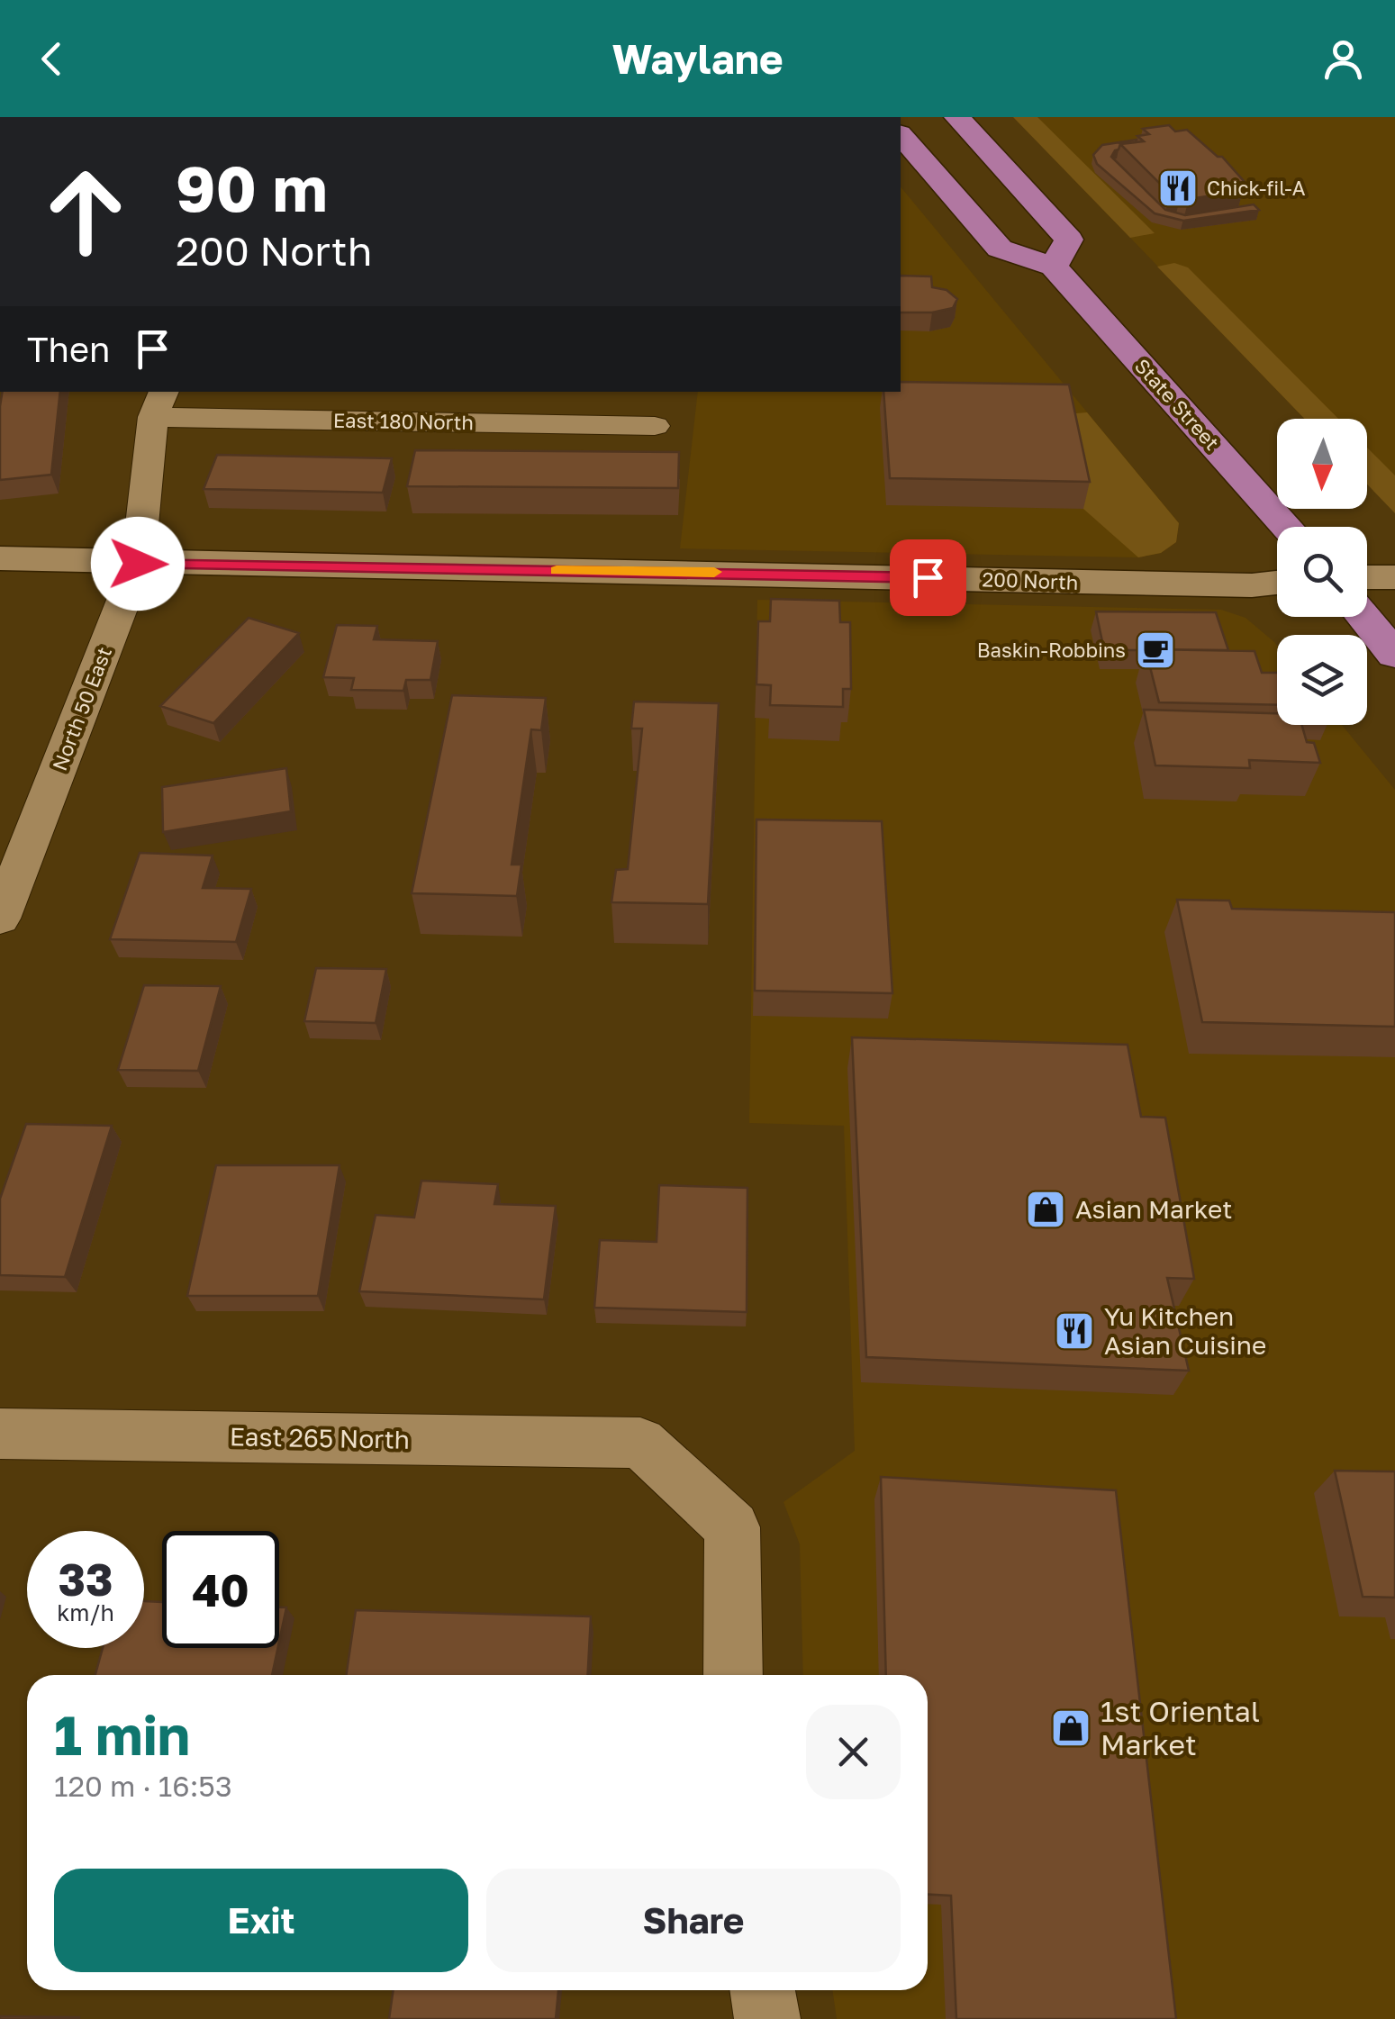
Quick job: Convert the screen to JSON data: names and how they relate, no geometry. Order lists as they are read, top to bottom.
{
  "streets": {
    "main road": ["State Street"],
    "street": [
      "East 180 North",
      "200 North",
      "North 50 East",
      "East 265 North"
    ]
  },
  "crossings": [
    ["East 180 North", "North 50 East"],
    ["200 North", "North 50 East"]
  ],
  "places": {
    "restaurant": ["Chick-fil-A", "Yu Kitchen Asian Cuisine"],
    "cafe": ["Baskin-Robbins"],
    "shop": ["Asian Market", "1st Oriental Market"]
  },
  "north": "bottom",
  "page": {
    "header": "Waylane",
    "turn": ["90 m", "200 North"],
    "then": "Then",
    "speed": "33 km/h",
    "limit": "40",
    "heading": ["1 min", "120 m · 16:53"],
    "buttons": ["Exit", "Share"]
  }
}
